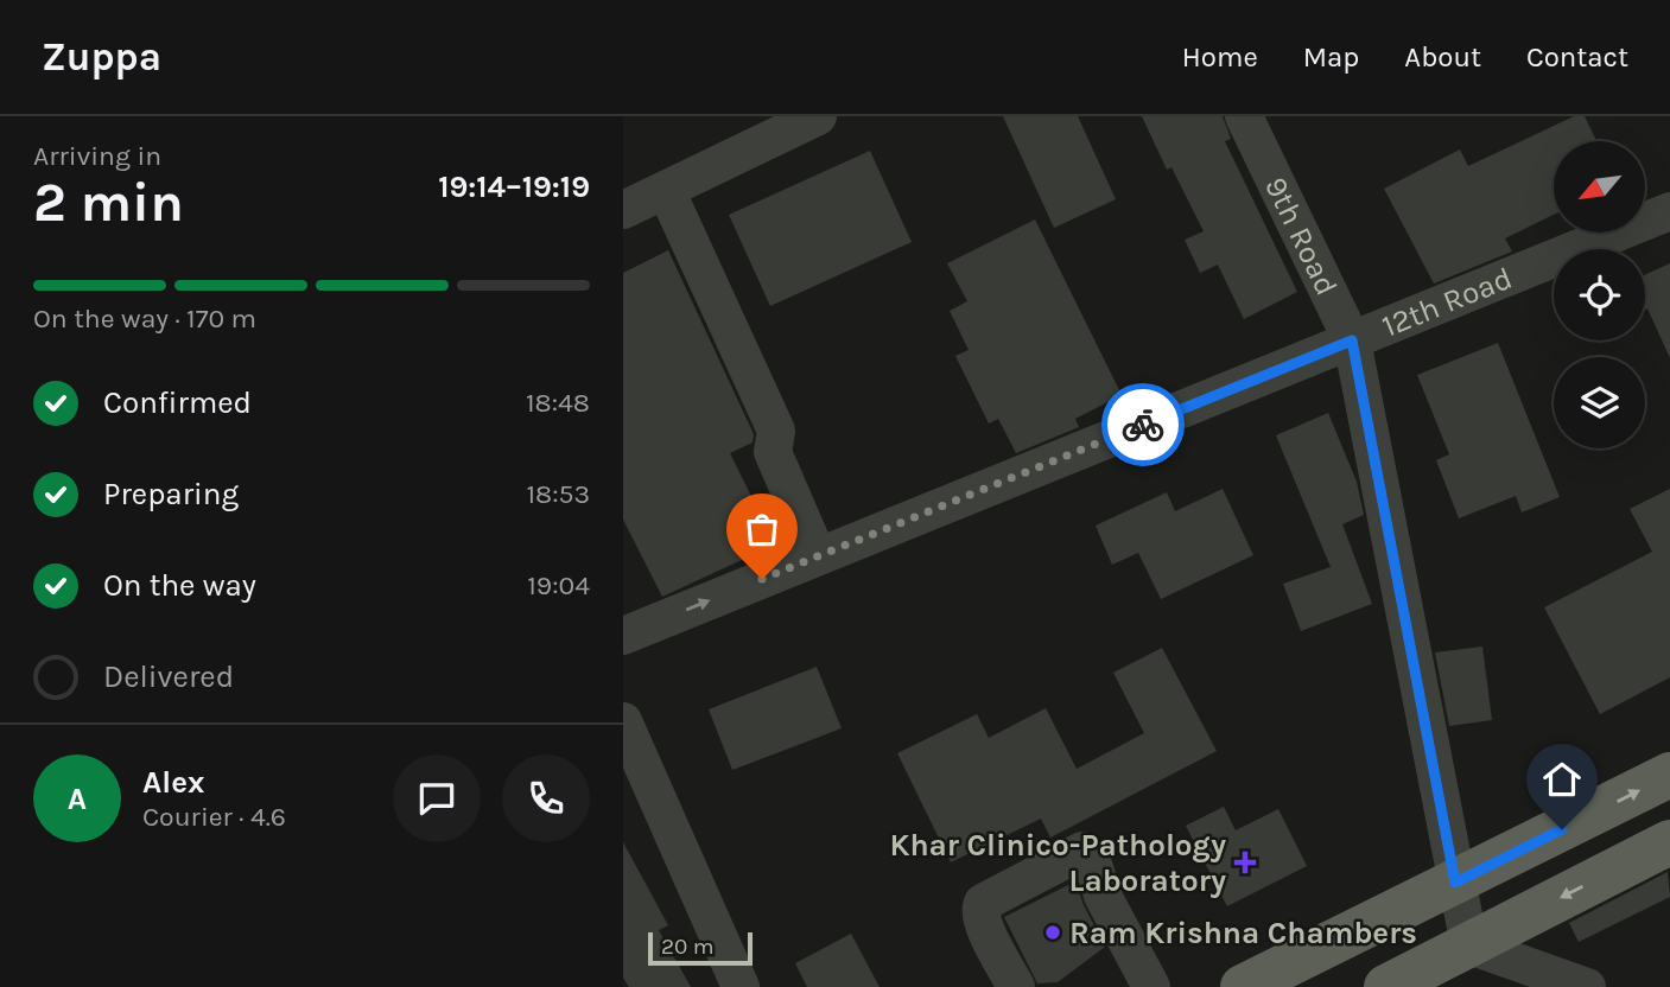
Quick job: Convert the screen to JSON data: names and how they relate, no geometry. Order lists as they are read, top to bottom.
{
  "streets": {
    "street": ["9th Road", "12th Road"]
  },
  "crossings": [
    ["9th Road", "12th Road"]
  ],
  "places": {
    "health": ["Khar Clinico-Pathology Laboratory"],
    "other": ["Ram Krishna Chambers"]
  },
  "scale_bar": "20 m",
  "north": "bottom left",
  "page": {
    "header": "Zuppa",
    "nav": [
      "Home",
      "Map",
      "About",
      "Contact"
    ],
    "heading": ["2 min", "Arriving in", "19:14–19:19"],
    "panel": ["Alex", "Courier · 4.6"],
    "bar": "On the way · 170 m",
    "list": [
      ["Confirmed", "18:48"],
      ["Preparing", "18:53"],
      ["On the way", "19:04"],
      "Delivered"
    ],
    "round": "A",
    "scale": "20 m"
  }
}
